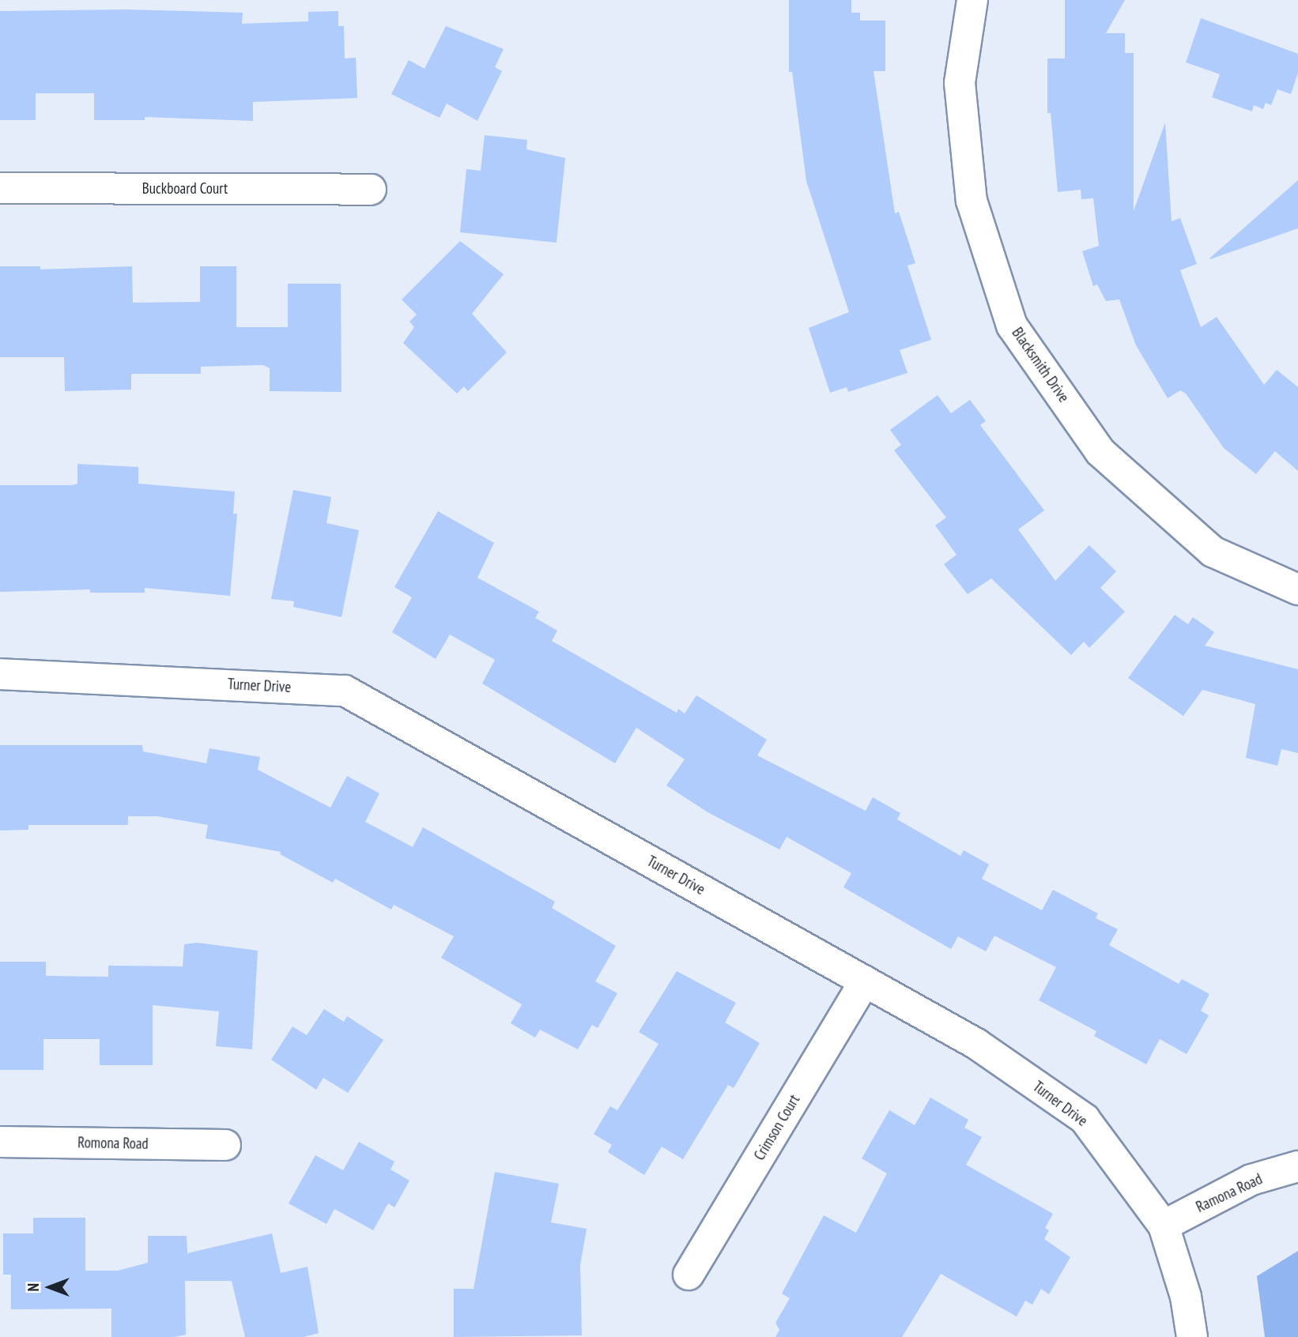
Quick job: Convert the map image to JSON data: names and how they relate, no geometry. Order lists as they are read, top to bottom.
{
  "streets": {
    "street": [
      "Buckboard Court",
      "Blacksmith Drive",
      "Turner Drive",
      "Crimson Court",
      "Romona Road",
      "Ramona Road"
    ]
  },
  "crossings": [
    ["Turner Drive", "Crimson Court"],
    ["Turner Drive", "Ramona Road"]
  ],
  "north": "left"
}
